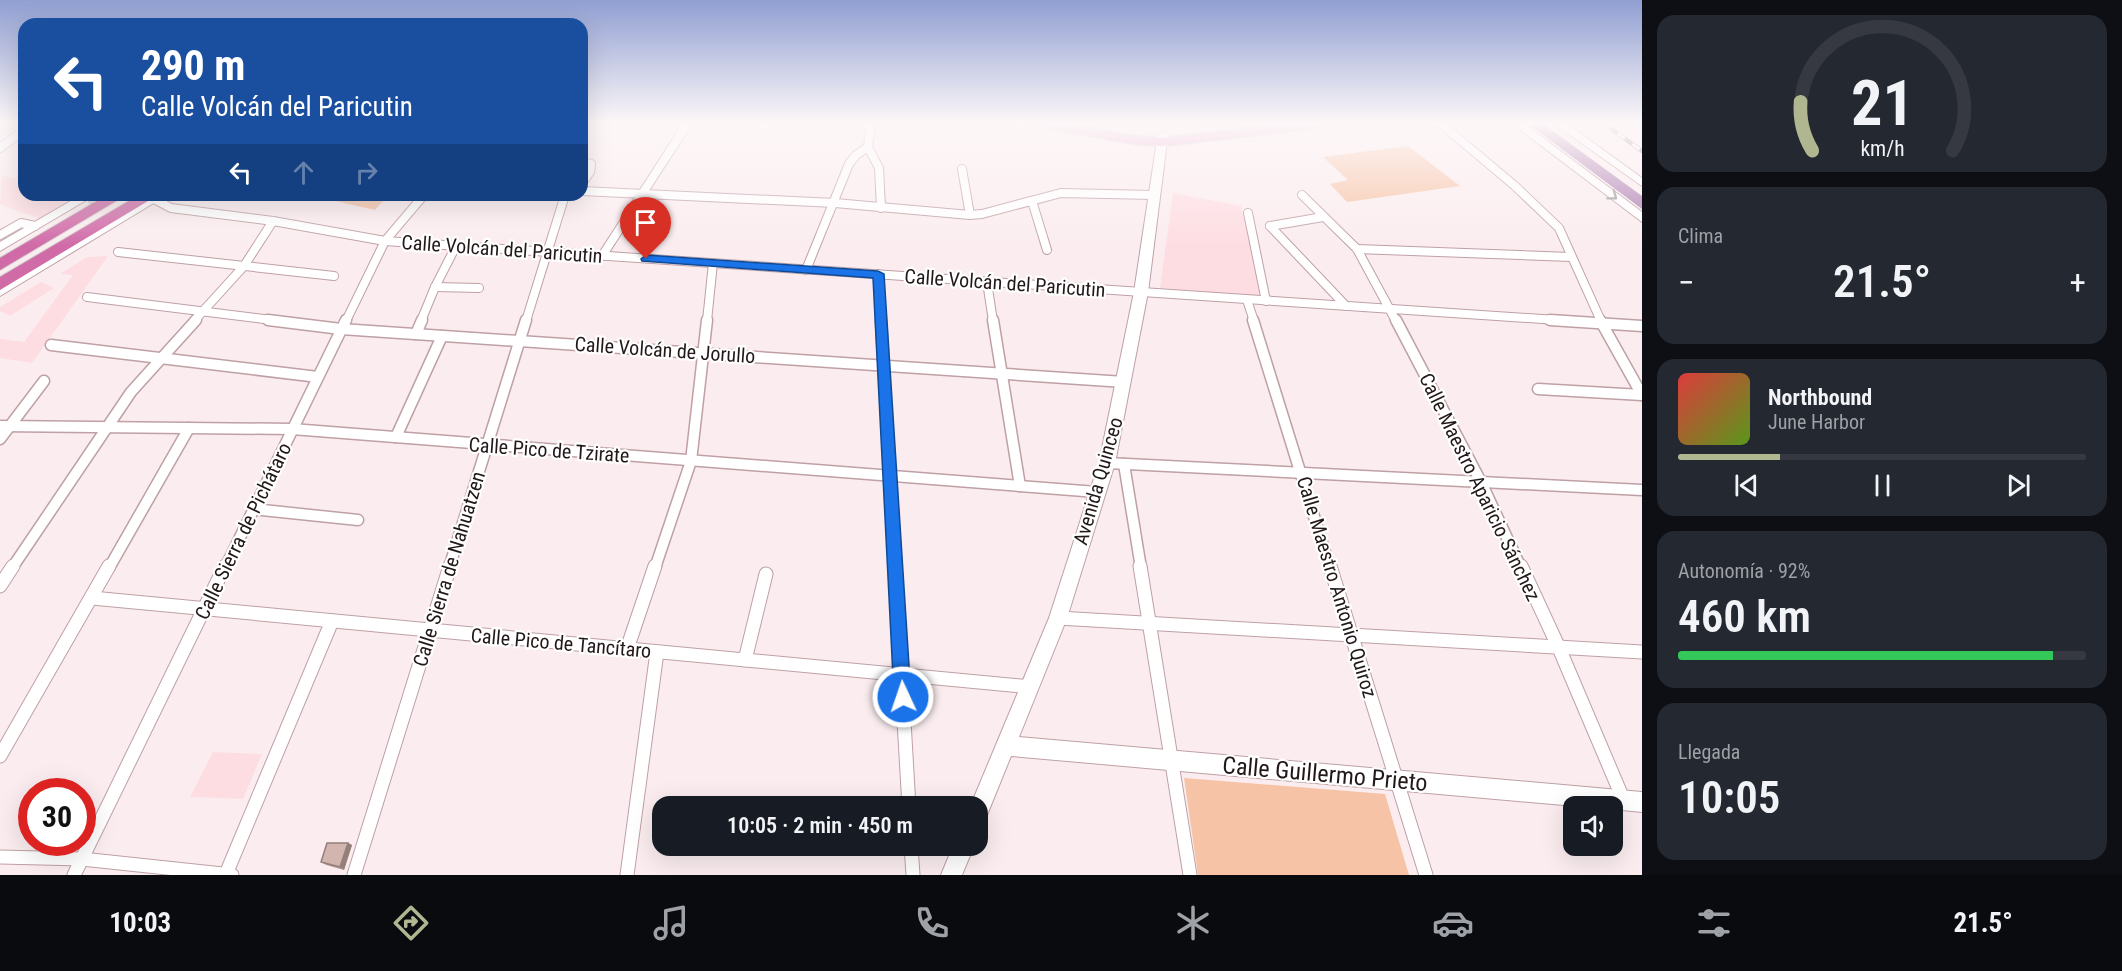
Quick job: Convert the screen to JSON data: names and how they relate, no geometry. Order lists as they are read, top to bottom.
{
  "streets": {
    "street": [
      "Calle Volcán del Paricutin",
      "Calle Volcán de Jorullo",
      "Calle Pico de Tzirate",
      "Avenida Quinceo",
      "Calle Maestro Aparicio Sánchez",
      "Calle Sierra de Pichátaro",
      "Calle Sierra de Nahuatzen",
      "Calle Maestro Antonio Quiroz",
      "Calle Pico de Tancítaro",
      "Calle Guillermo Prieto"
    ]
  },
  "crossings": [
    ["Calle Volcán del Paricutin", "Avenida Quinceo"],
    ["Calle Volcán del Paricutin", "Calle Maestro Aparicio Sánchez"],
    ["Calle Volcán del Paricutin", "Calle Sierra de Pichátaro"],
    ["Calle Volcán del Paricutin", "Calle Sierra de Nahuatzen"],
    ["Calle Volcán del Paricutin", "Calle Maestro Antonio Quiroz"],
    ["Calle Volcán de Jorullo", "Avenida Quinceo"],
    ["Calle Volcán de Jorullo", "Calle Sierra de Pichátaro"],
    ["Calle Volcán de Jorullo", "Calle Sierra de Nahuatzen"],
    ["Calle Pico de Tzirate", "Avenida Quinceo"],
    ["Calle Pico de Tzirate", "Calle Sierra de Pichátaro"],
    ["Calle Pico de Tzirate", "Calle Sierra de Nahuatzen"],
    ["Avenida Quinceo", "Calle Pico de Tancítaro"],
    ["Avenida Quinceo", "Calle Guillermo Prieto"],
    ["Calle Maestro Aparicio Sánchez", "Calle Guillermo Prieto"],
    ["Calle Sierra de Pichátaro", "Calle Pico de Tancítaro"],
    ["Calle Sierra de Nahuatzen", "Calle Pico de Tancítaro"],
    ["Calle Maestro Antonio Quiroz", "Calle Guillermo Prieto"]
  ],
  "page": {
    "turn": ["290 m", "Calle Volcán del Paricutin"],
    "tile": [
      "Clima",
      ["Autonomía · 92%", "460 km"],
      ["Llegada", "10:05"]
    ],
    "heat": ["−", "21.5°", "+"],
    "song": ["Northbound", "June Harbor"],
    "limit": "30",
    "trip": "10:05 · 2 min · 450 m",
    "tabs": ["10:03", "21.5°"],
    "gauge": ["21", "km/h"]
  }
}
